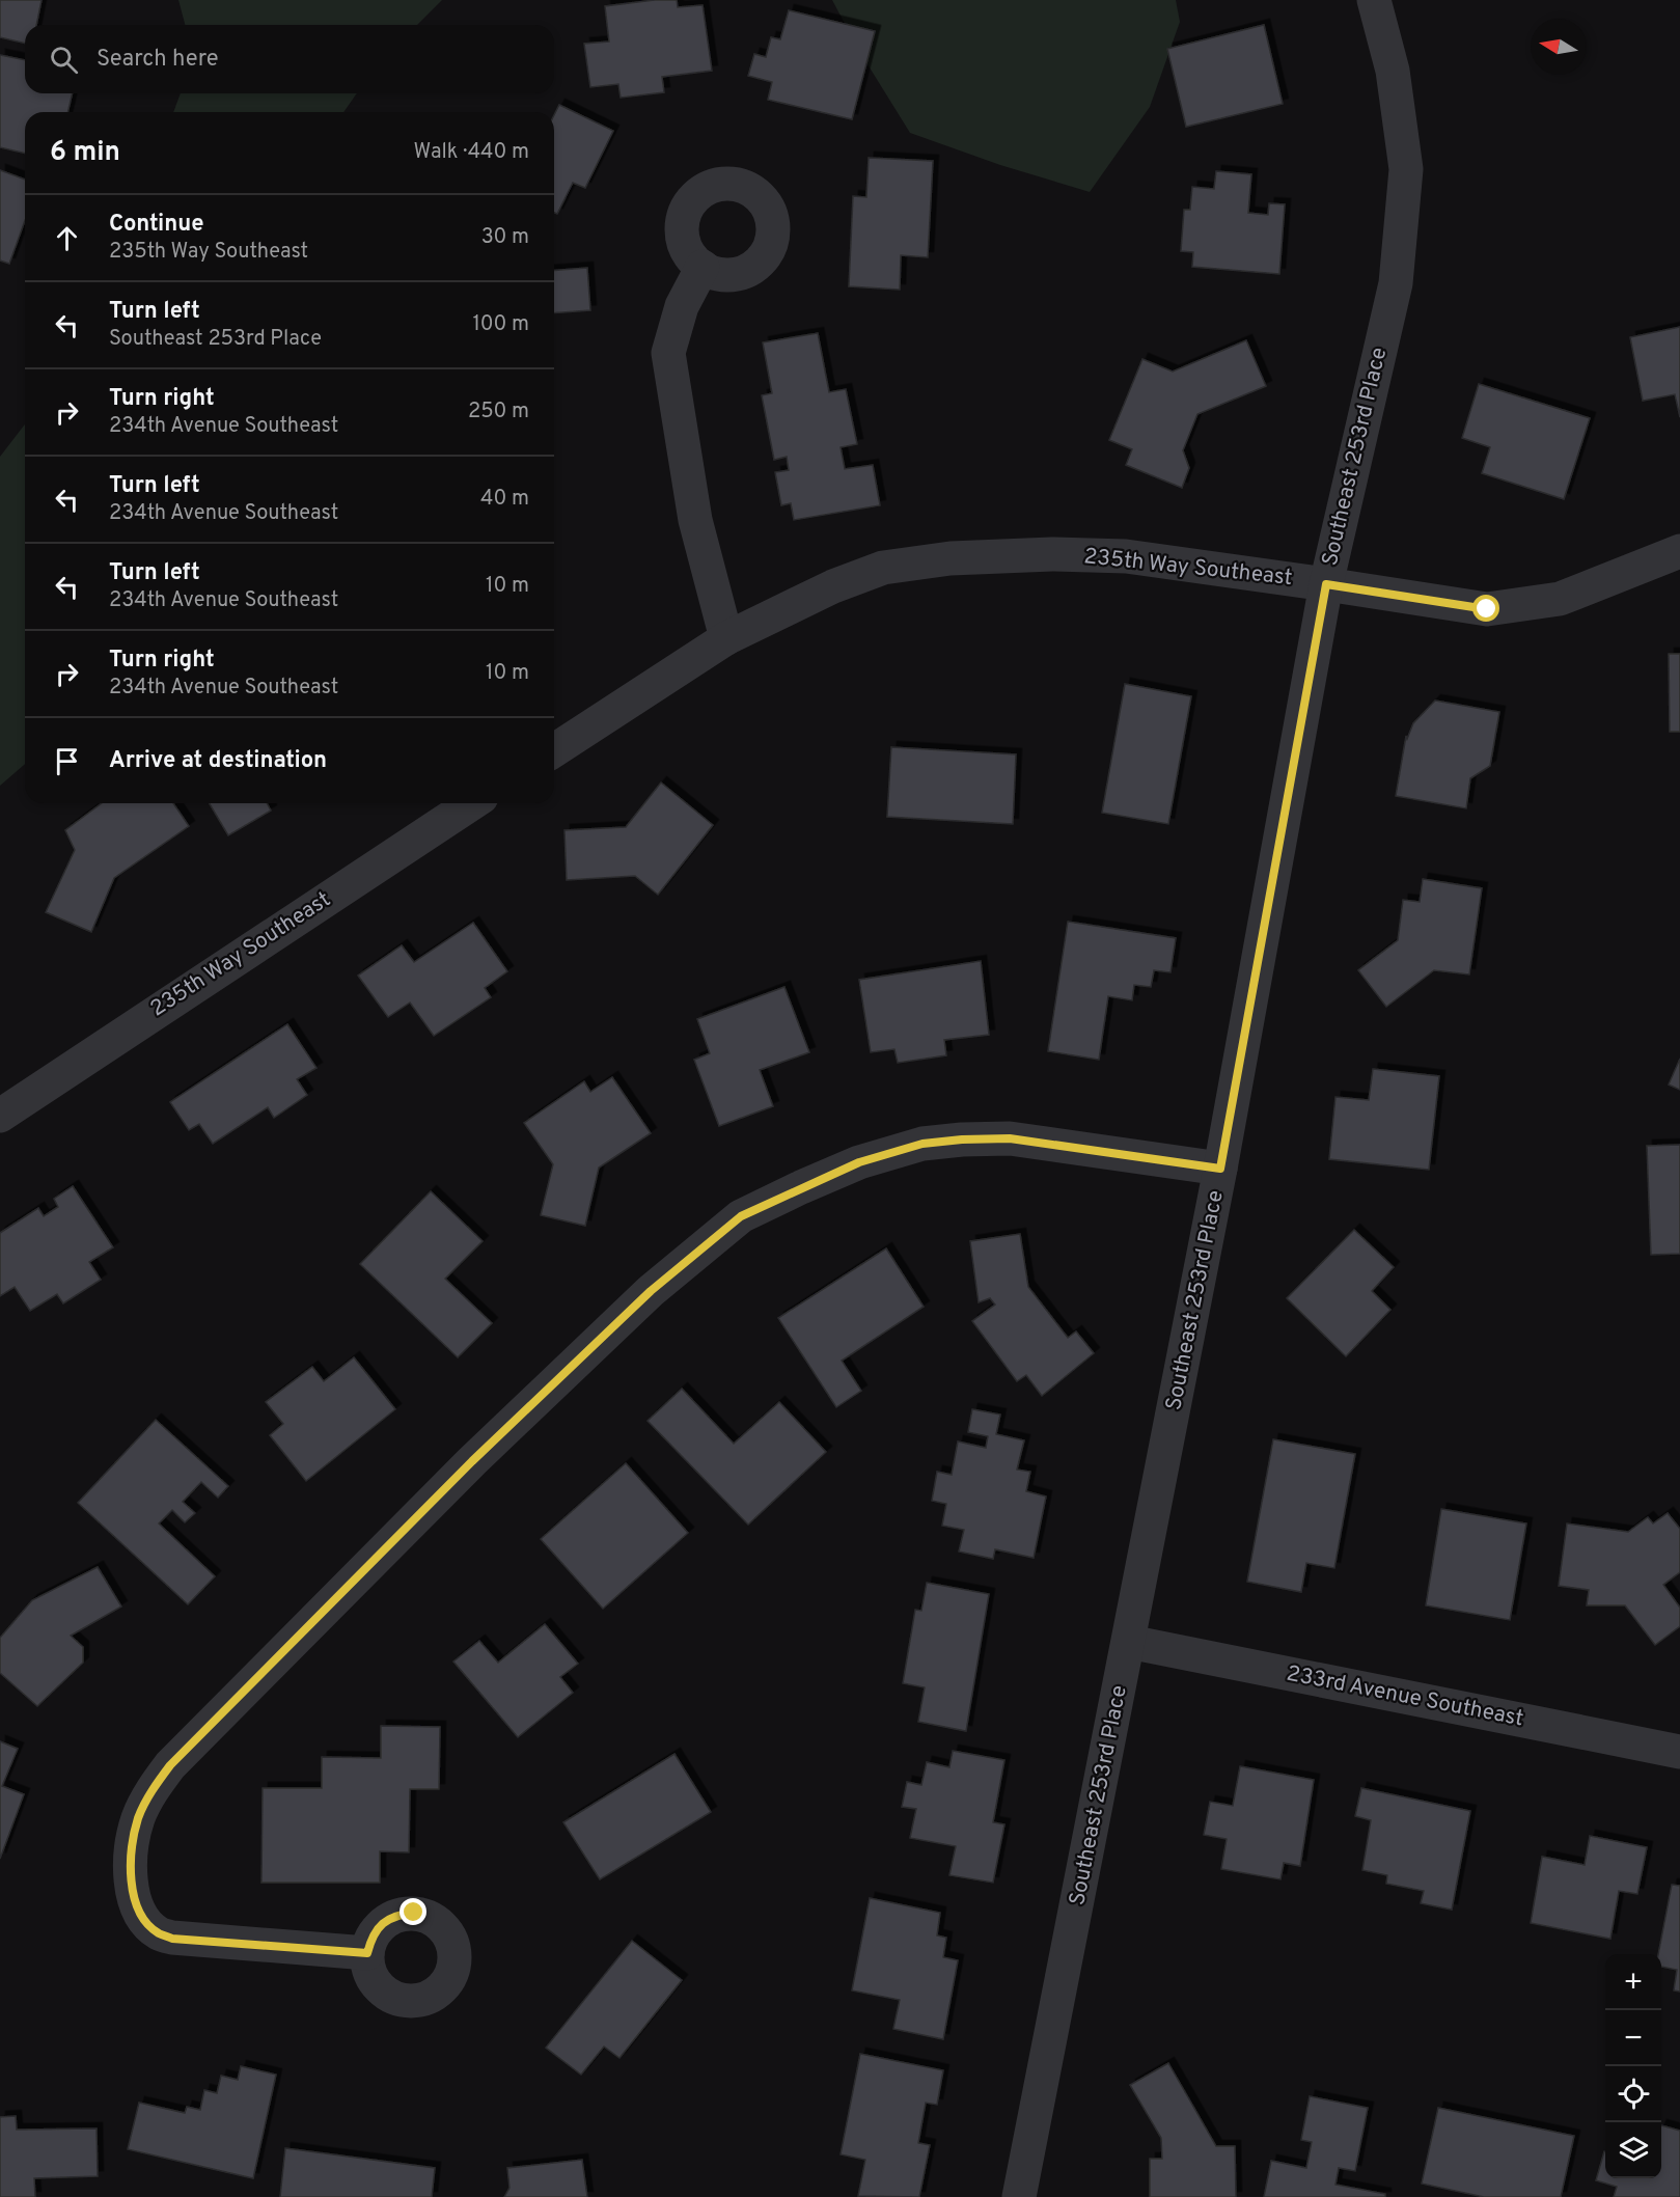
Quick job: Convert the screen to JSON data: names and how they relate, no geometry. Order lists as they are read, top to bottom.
{
  "streets": {
    "street": ["Southeast 253rd Place", "235th Way Southeast", "233rd Avenue Southeast"]
  },
  "crossings": [
    ["Southeast 253rd Place", "235th Way Southeast"],
    ["Southeast 253rd Place", "233rd Avenue Southeast"]
  ],
  "north": "left",
  "page": {
    "search": "Search here",
    "heading": ["6 min", "Walk · 440 m"],
    "list": [
      ["Continue", "235th Way Southeast", "30 m"],
      ["Turn left", "Southeast 253rd Place", "100 m"],
      ["Turn right", "234th Avenue Southeast", "250 m"],
      ["Turn left", "234th Avenue Southeast", "40 m"],
      ["Turn left", "234th Avenue Southeast", "10 m"],
      ["Turn right", "234th Avenue Southeast", "10 m"],
      "Arrive at destination"
    ],
    "map_buttons": ["+", "−"]
  }
}
